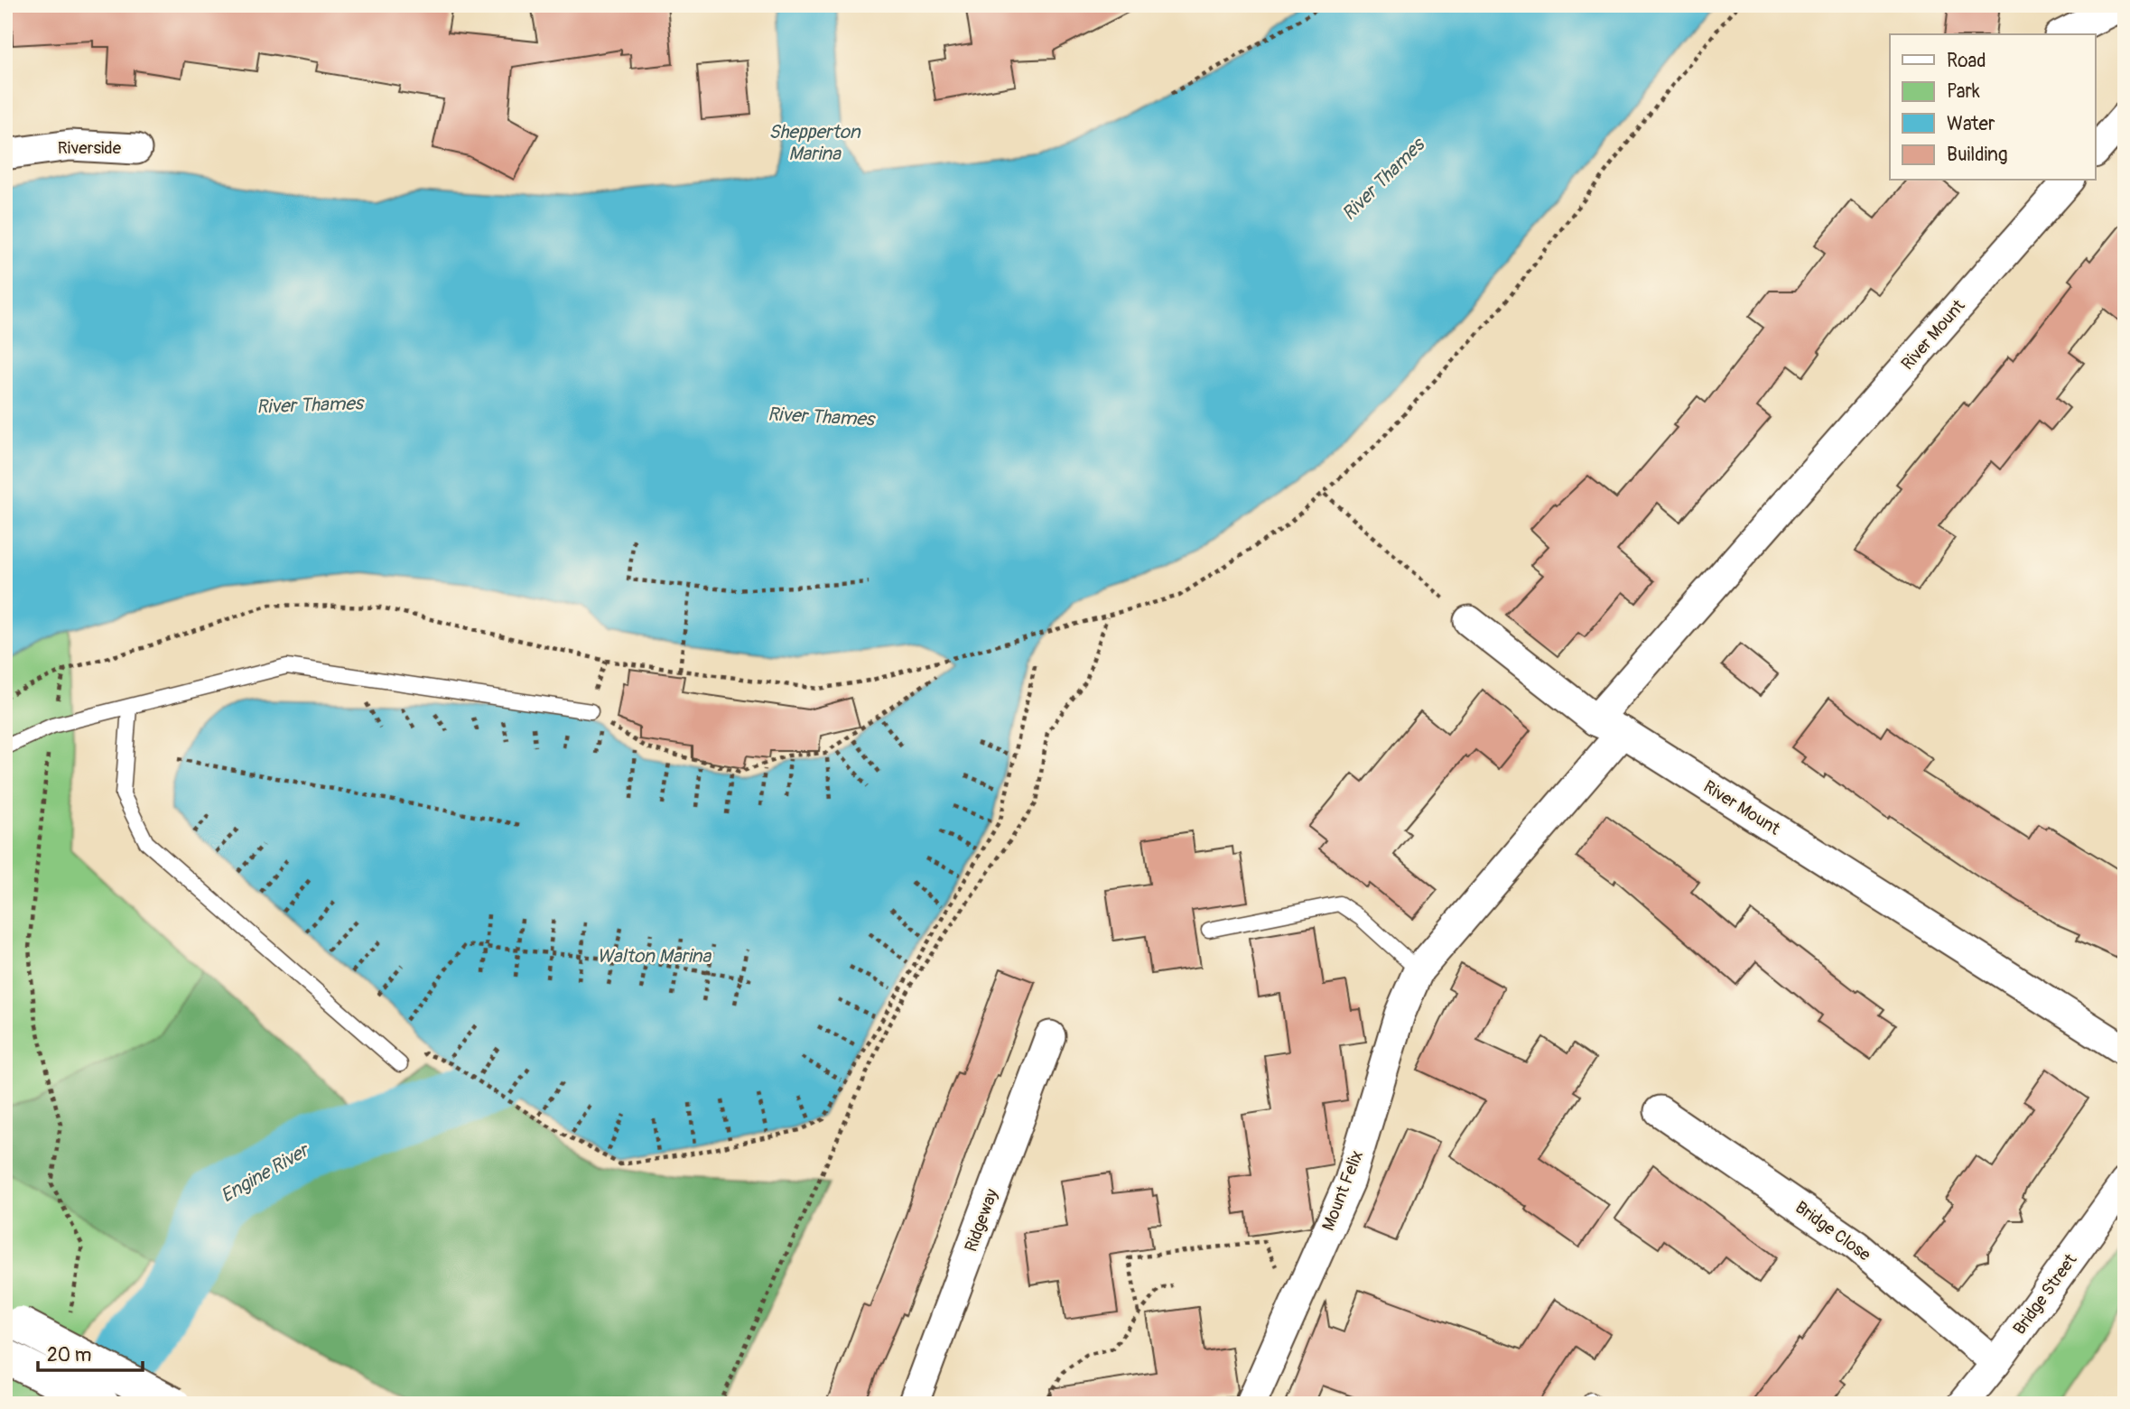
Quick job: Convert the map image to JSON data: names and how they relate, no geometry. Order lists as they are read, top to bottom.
{
  "streets": {
    "street": [
      "Riverside",
      "River Mount",
      "Mount Felix",
      "Ridgeway",
      "Bridge Close",
      "Bridge Street"
    ]
  },
  "crossings": [
    ["River Mount", "Mount Felix"],
    ["Bridge Close", "Bridge Street"]
  ],
  "water": [
    "Shepperton Marina",
    "River Thames",
    "Walton Marina",
    "Engine River"
  ],
  "legend": [
    "Road",
    "Park",
    "Water",
    "Building"
  ],
  "scale_bar": "20 m"
}
